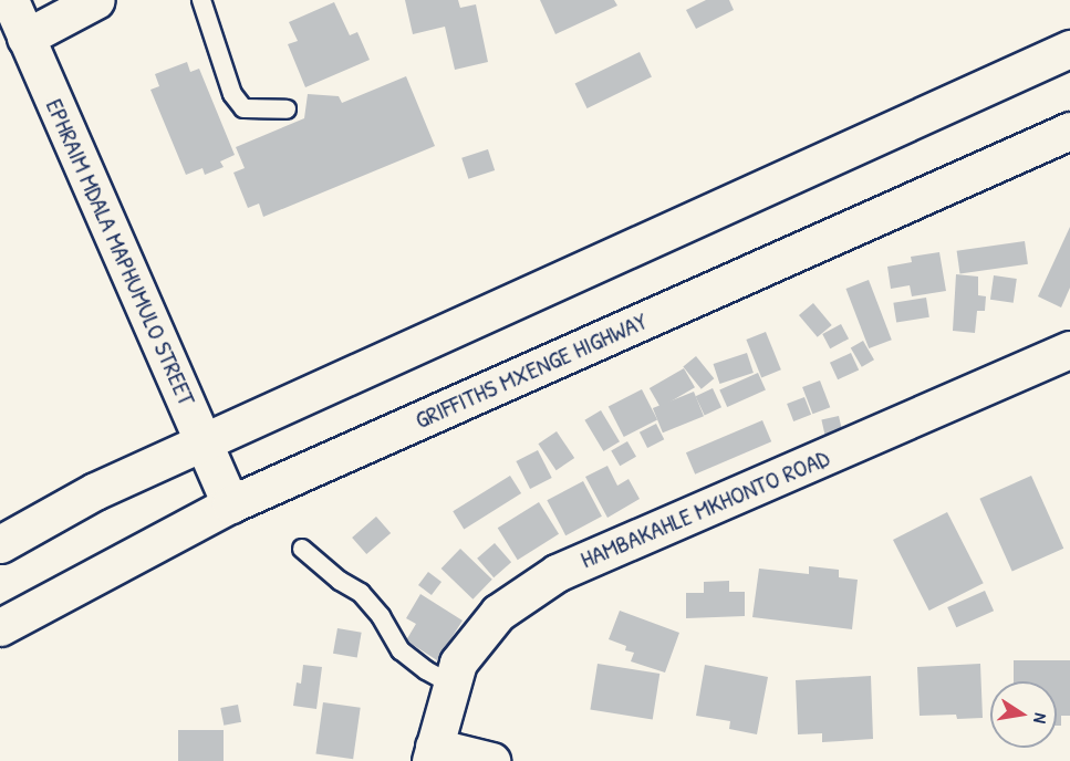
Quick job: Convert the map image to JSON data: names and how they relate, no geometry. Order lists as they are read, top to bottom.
{
  "streets": {
    "street": ["EPHRAIM MDALA MAPHUMULO STREET", "GRIFFITHS MXENGE HIGHWAY", "HAMBAKAHLE MKHONTO ROAD"]
  },
  "crossings": [
    ["EPHRAIM MDALA MAPHUMULO STREET", "GRIFFITHS MXENGE HIGHWAY"]
  ],
  "north": "right"
}
